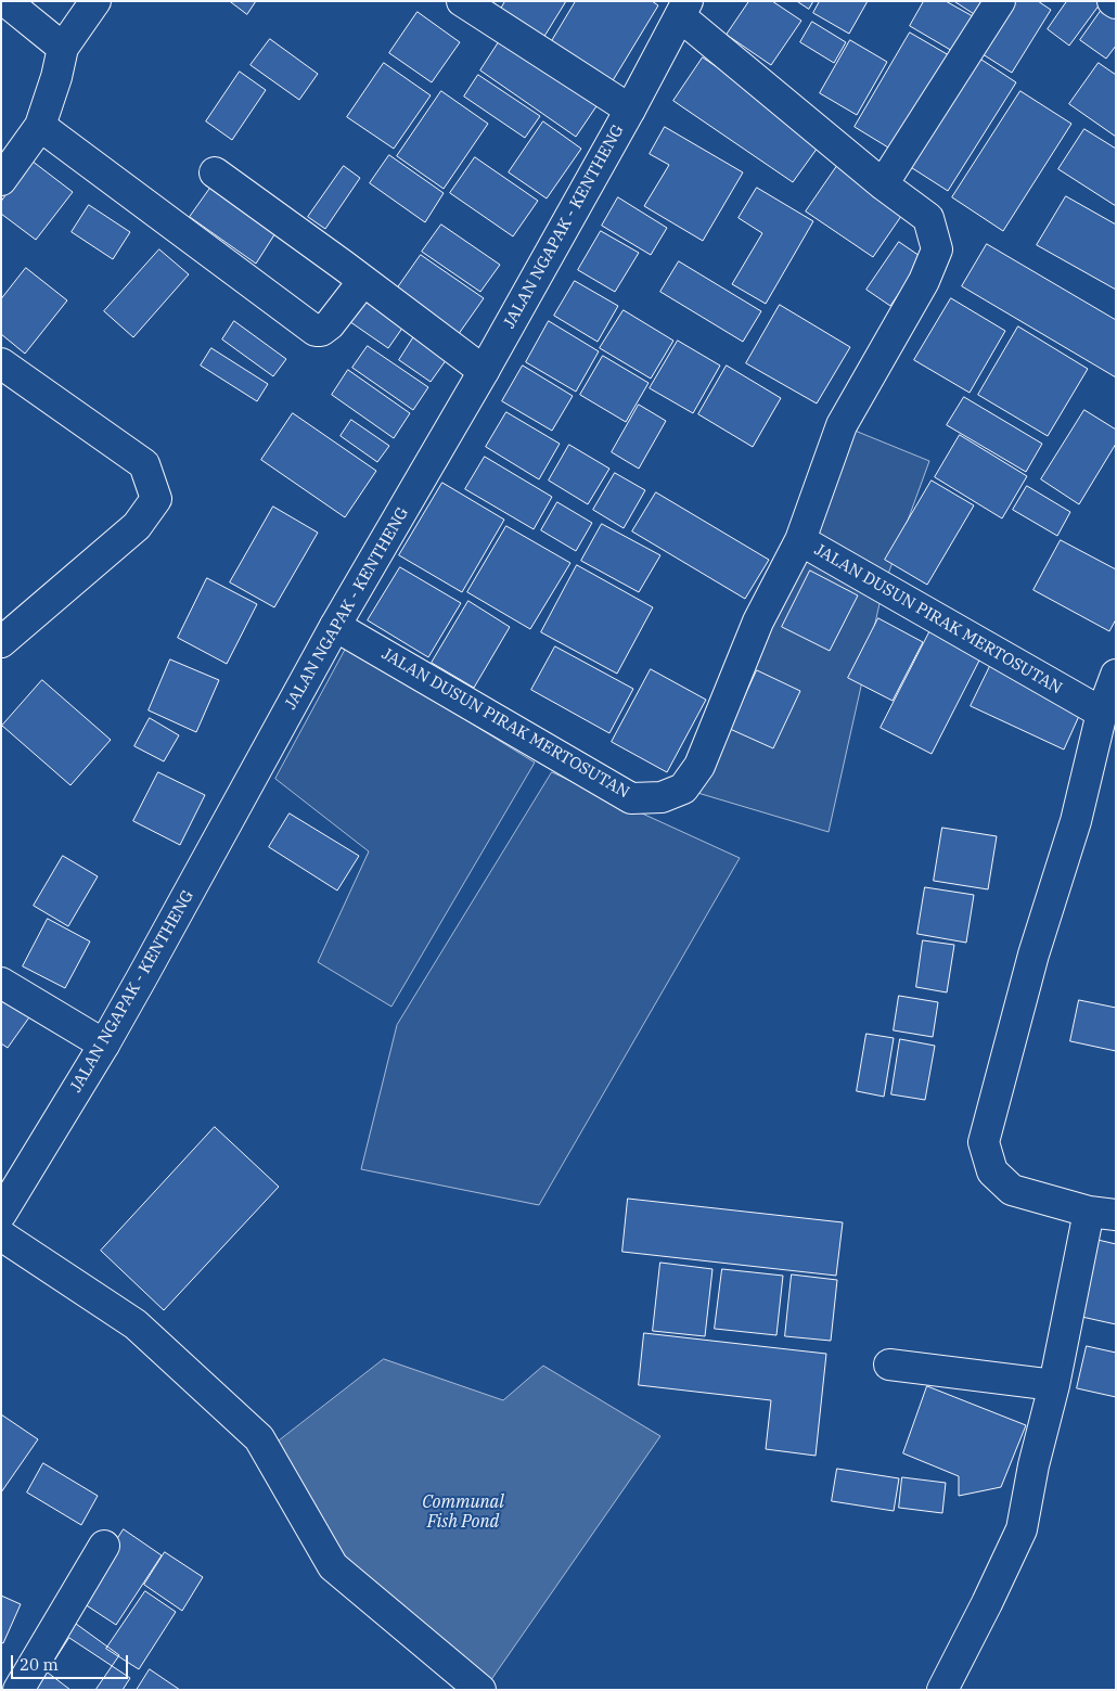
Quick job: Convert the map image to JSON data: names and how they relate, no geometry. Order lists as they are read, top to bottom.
{
  "streets": {
    "street": ["JALAN NGAPAK - KENTHENG", "JALAN DUSUN PIRAK MERTOSUTAN"]
  },
  "crossings": [
    ["JALAN NGAPAK - KENTHENG", "JALAN DUSUN PIRAK MERTOSUTAN"]
  ],
  "water": ["Communal Fish Pond"],
  "scale_bar": "20 m"
}
